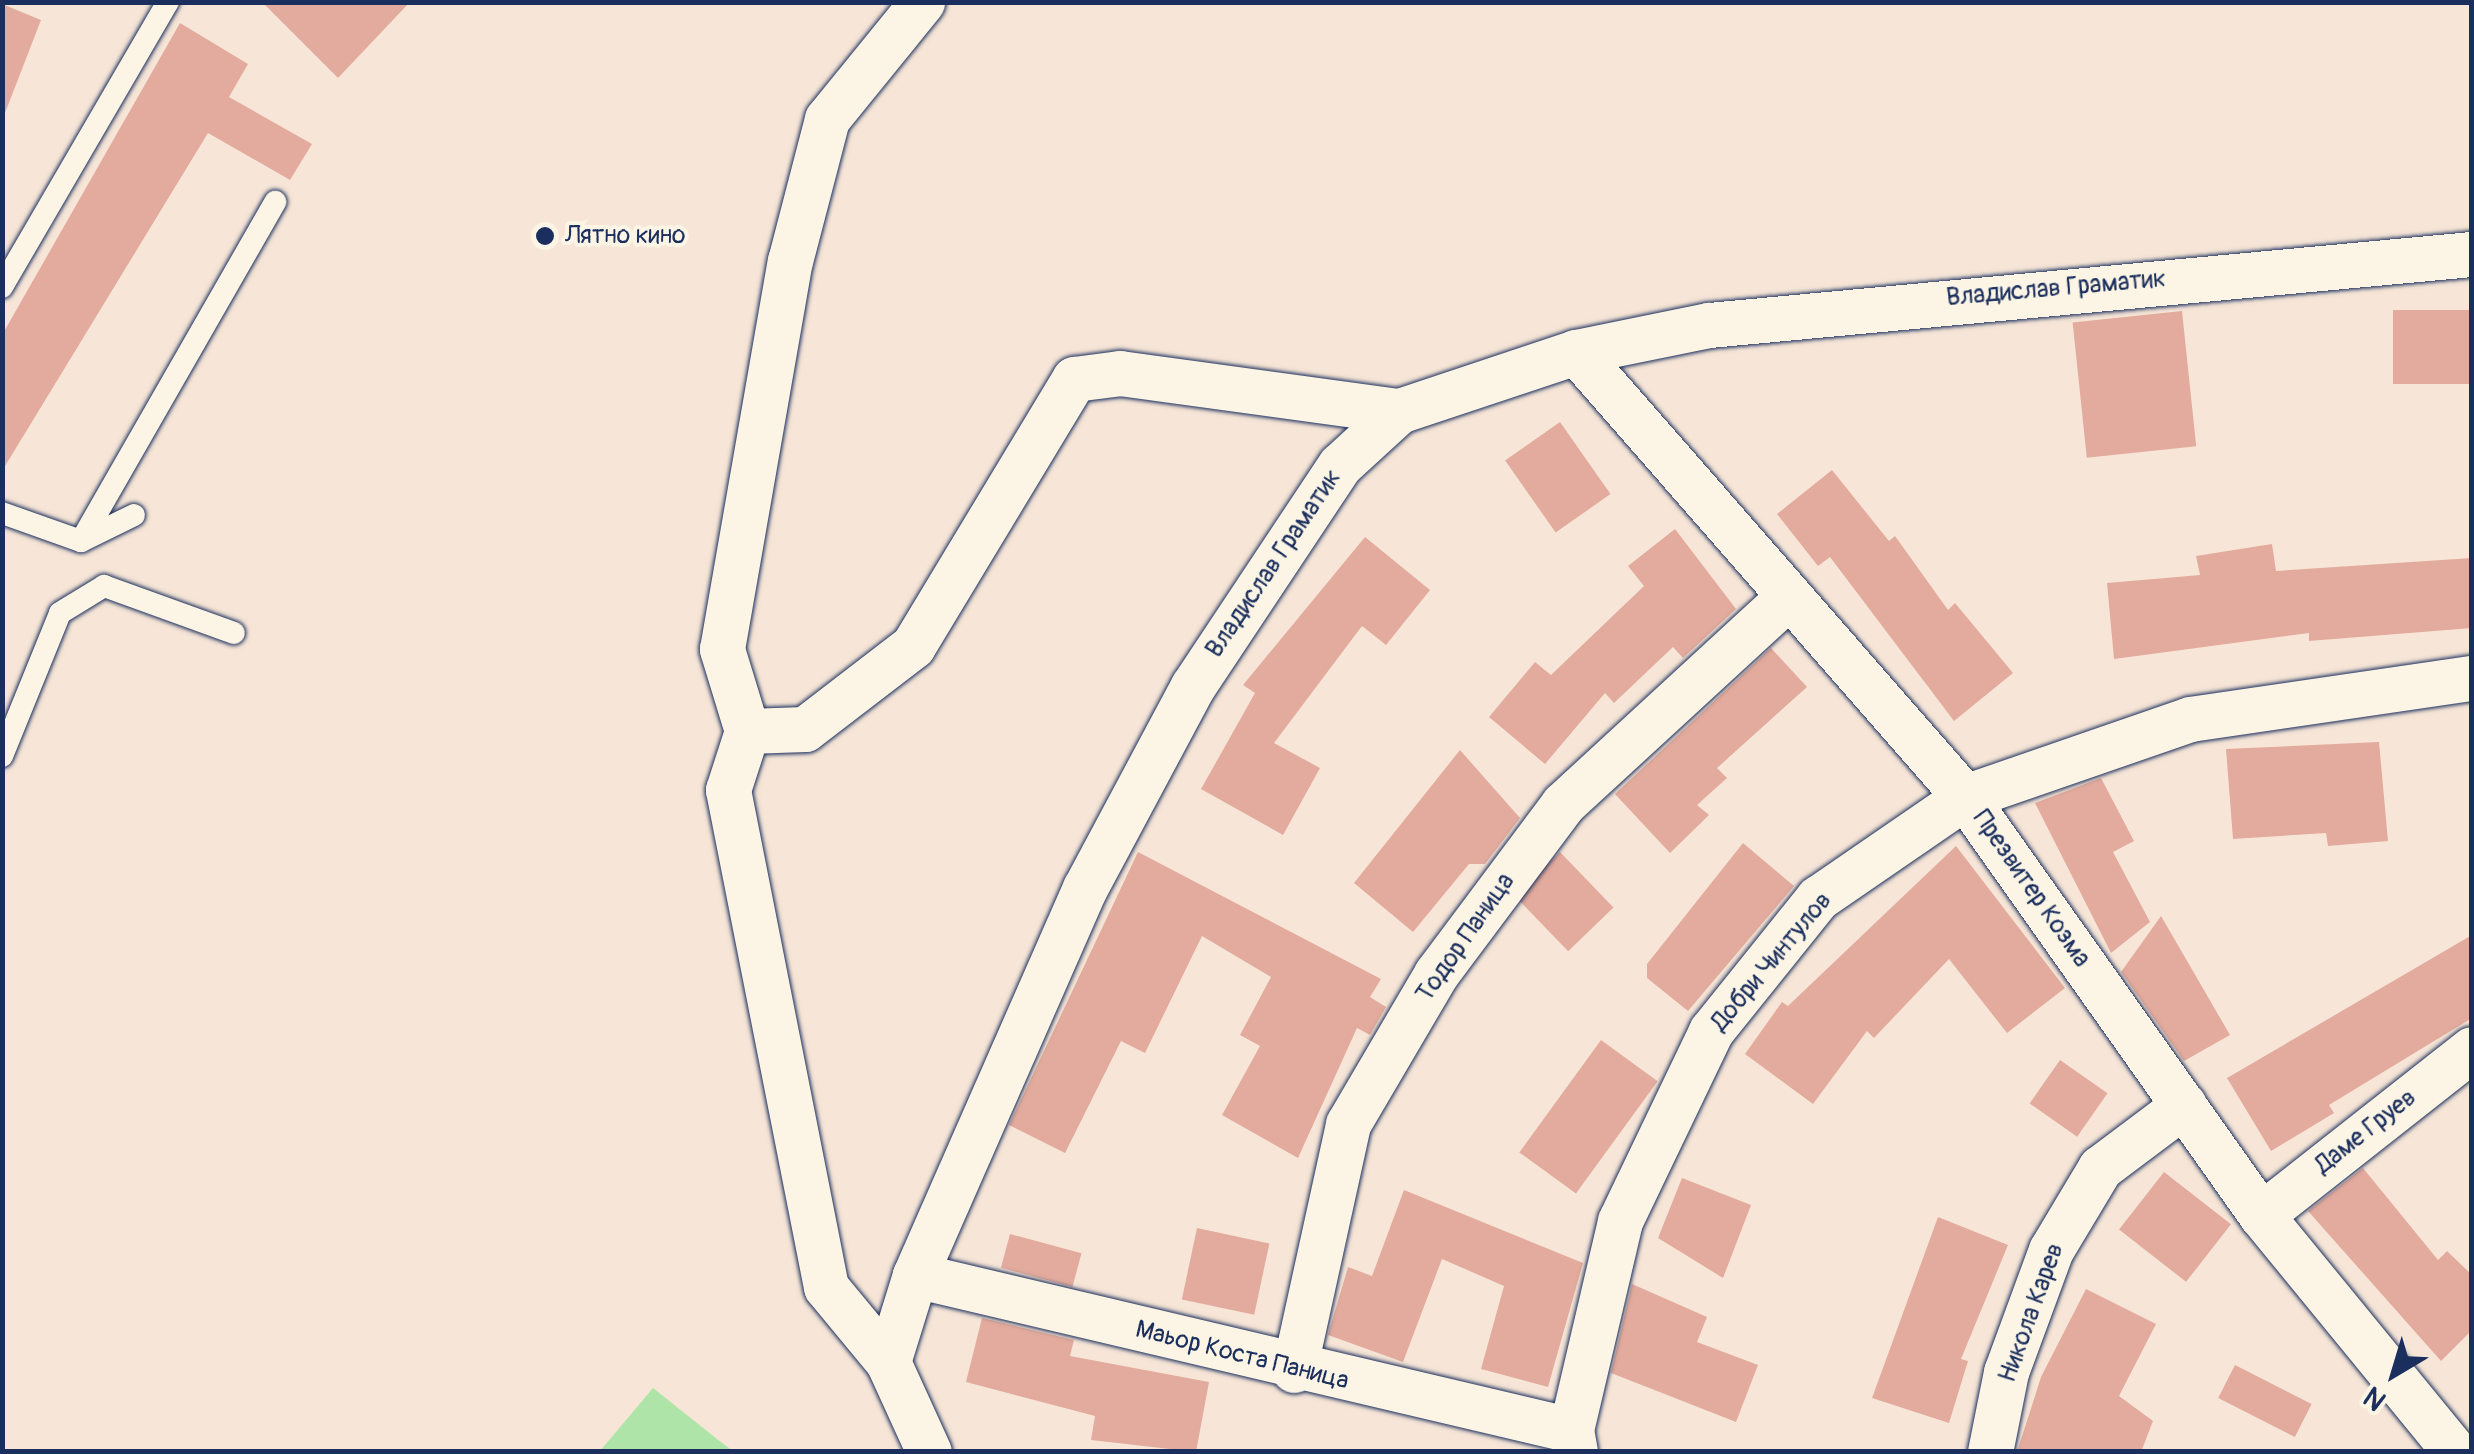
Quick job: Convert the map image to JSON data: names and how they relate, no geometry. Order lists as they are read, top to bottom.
{
  "streets": {
    "street": [
      "Владислав Граматик",
      "Презвитер Козма",
      "Тодор Паница",
      "Добри Чинтулов",
      "Даме Груев",
      "Никола Карев",
      "Маьор Коста Паница"
    ]
  },
  "crossings": [
    ["Владислав Граматик", "Презвитер Козма"],
    ["Владислав Граматик", "Маьор Коста Паница"],
    ["Презвитер Козма", "Тодор Паница"],
    ["Презвитер Козма", "Добри Чинтулов"],
    ["Презвитер Козма", "Даме Груев"],
    ["Презвитер Козма", "Никола Карев"],
    ["Тодор Паница", "Маьор Коста Паница"],
    ["Добри Чинтулов", "Маьор Коста Паница"]
  ],
  "places": ["Лятно кино"],
  "north": "bottom left"
}
